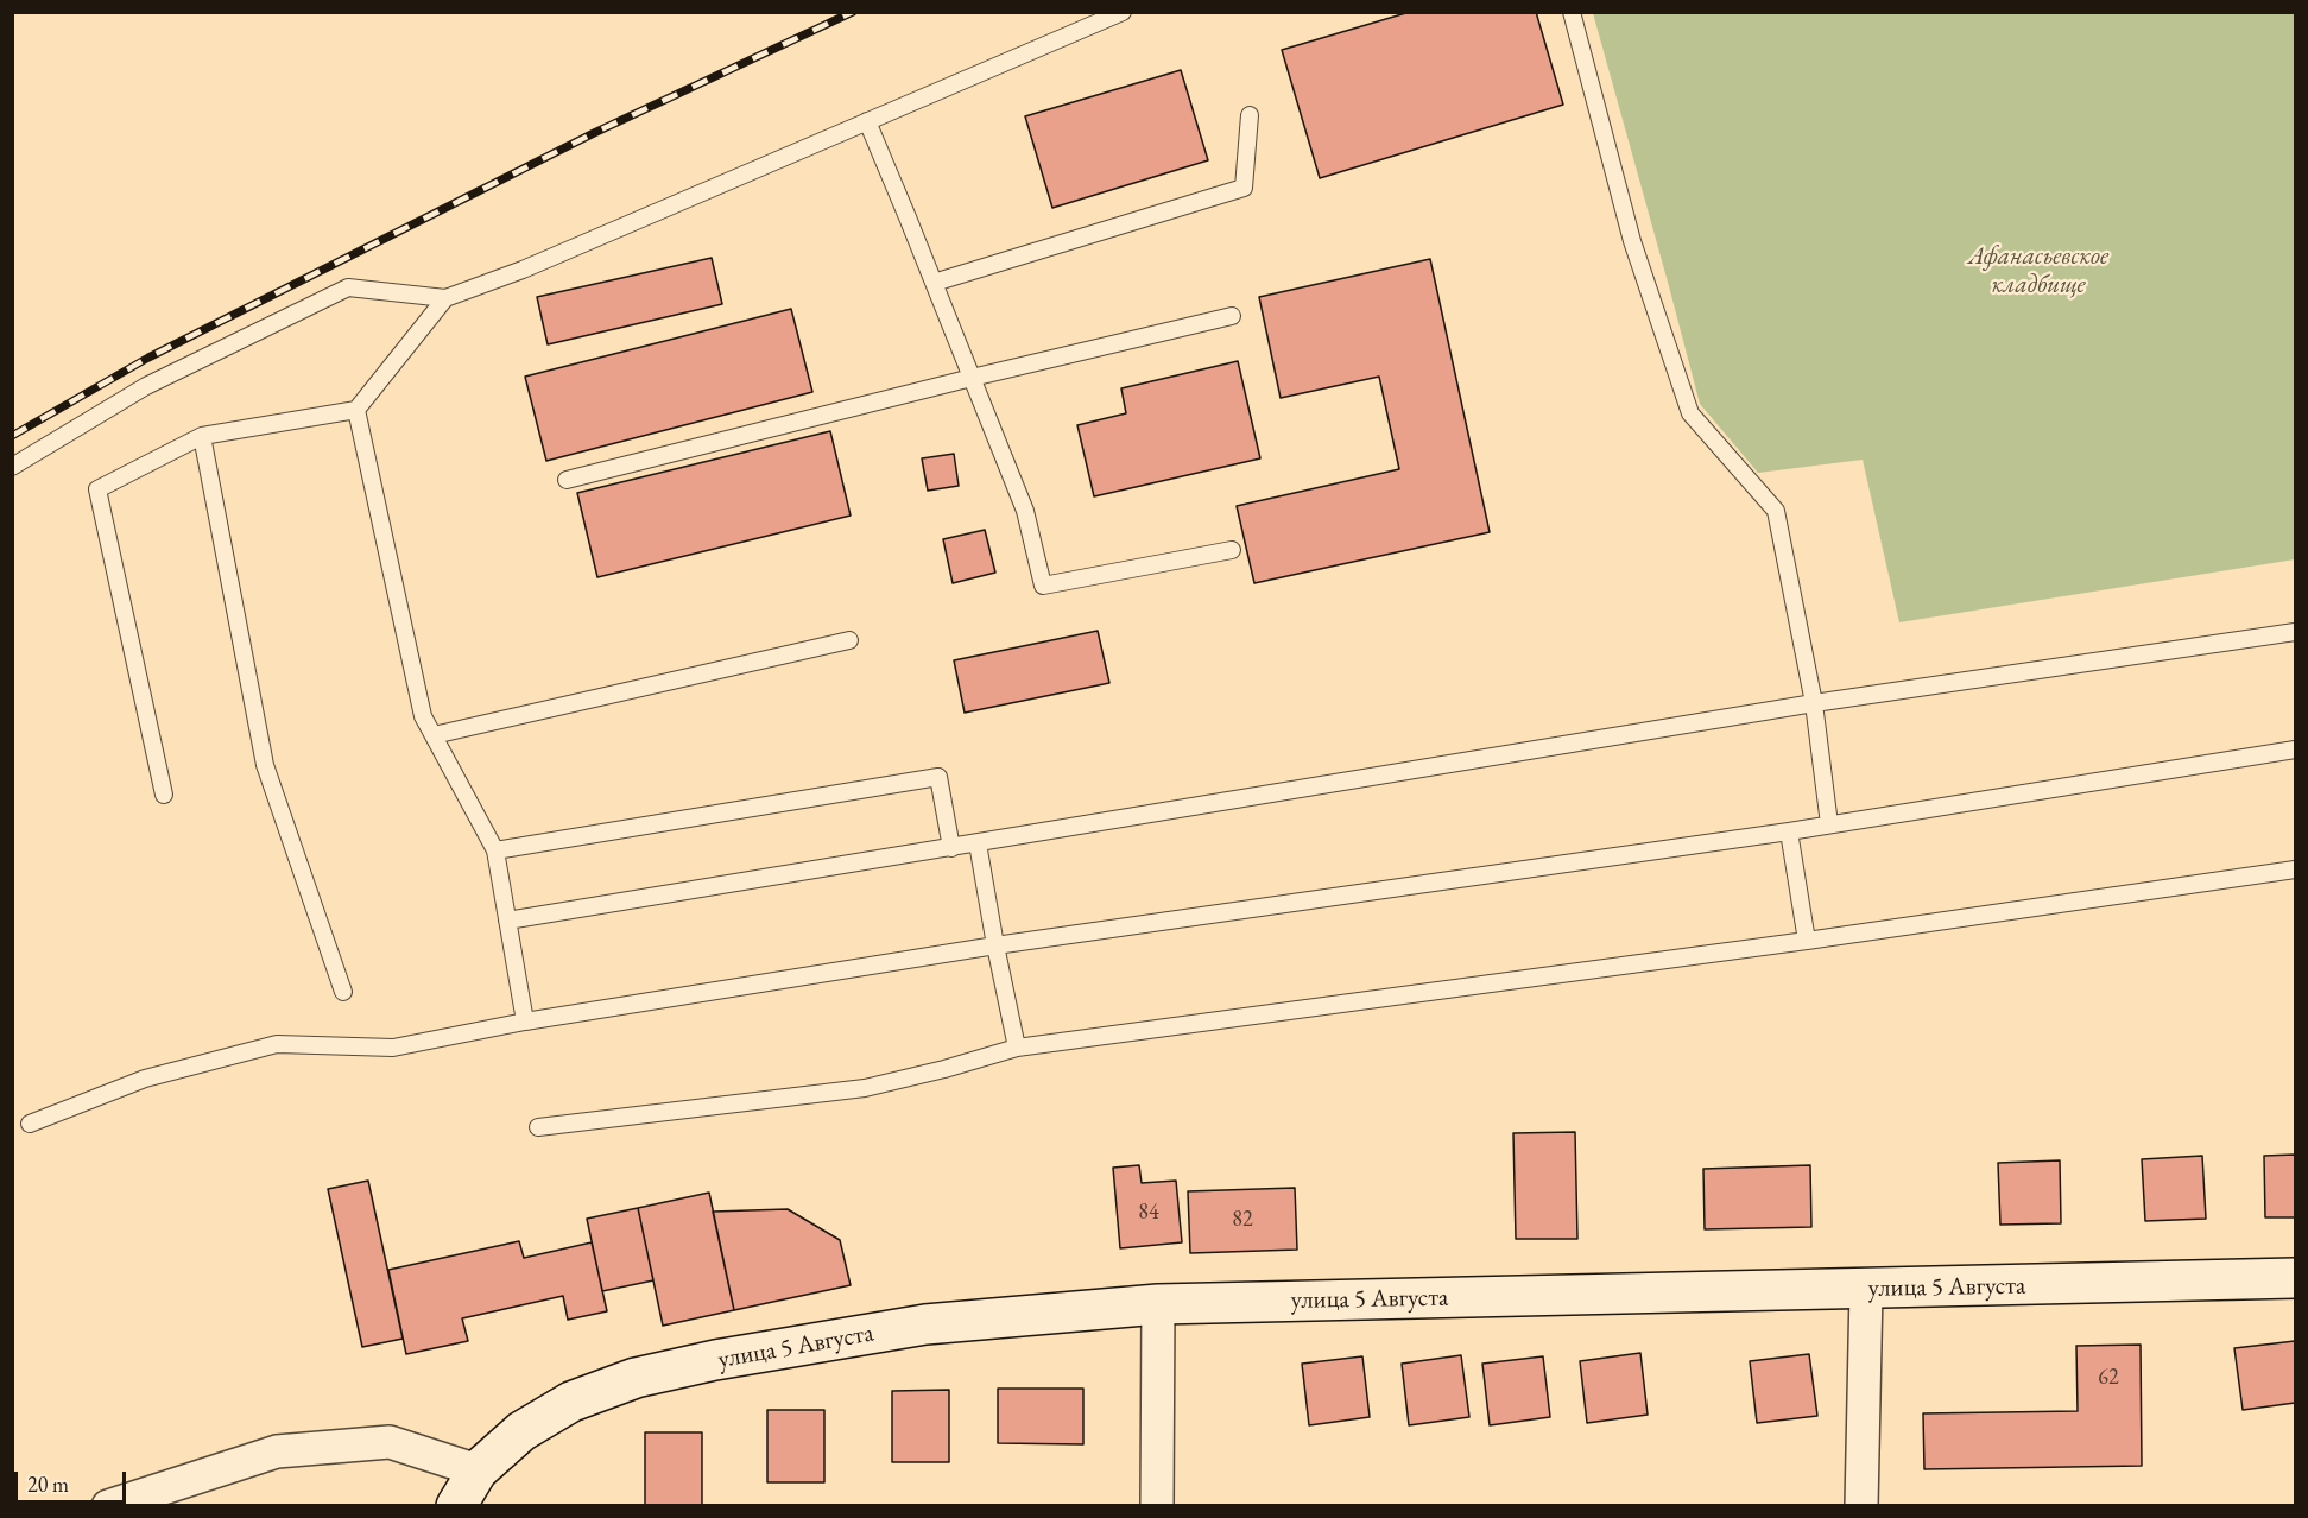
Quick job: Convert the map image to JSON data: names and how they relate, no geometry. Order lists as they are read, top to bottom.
{
  "streets": {
    "main road": ["улица 5 Августа"]
  },
  "parks": ["Афанасьевское кладбище"],
  "house_numbers": ["84", "82", "62"],
  "scale_bar": "20 m"
}
